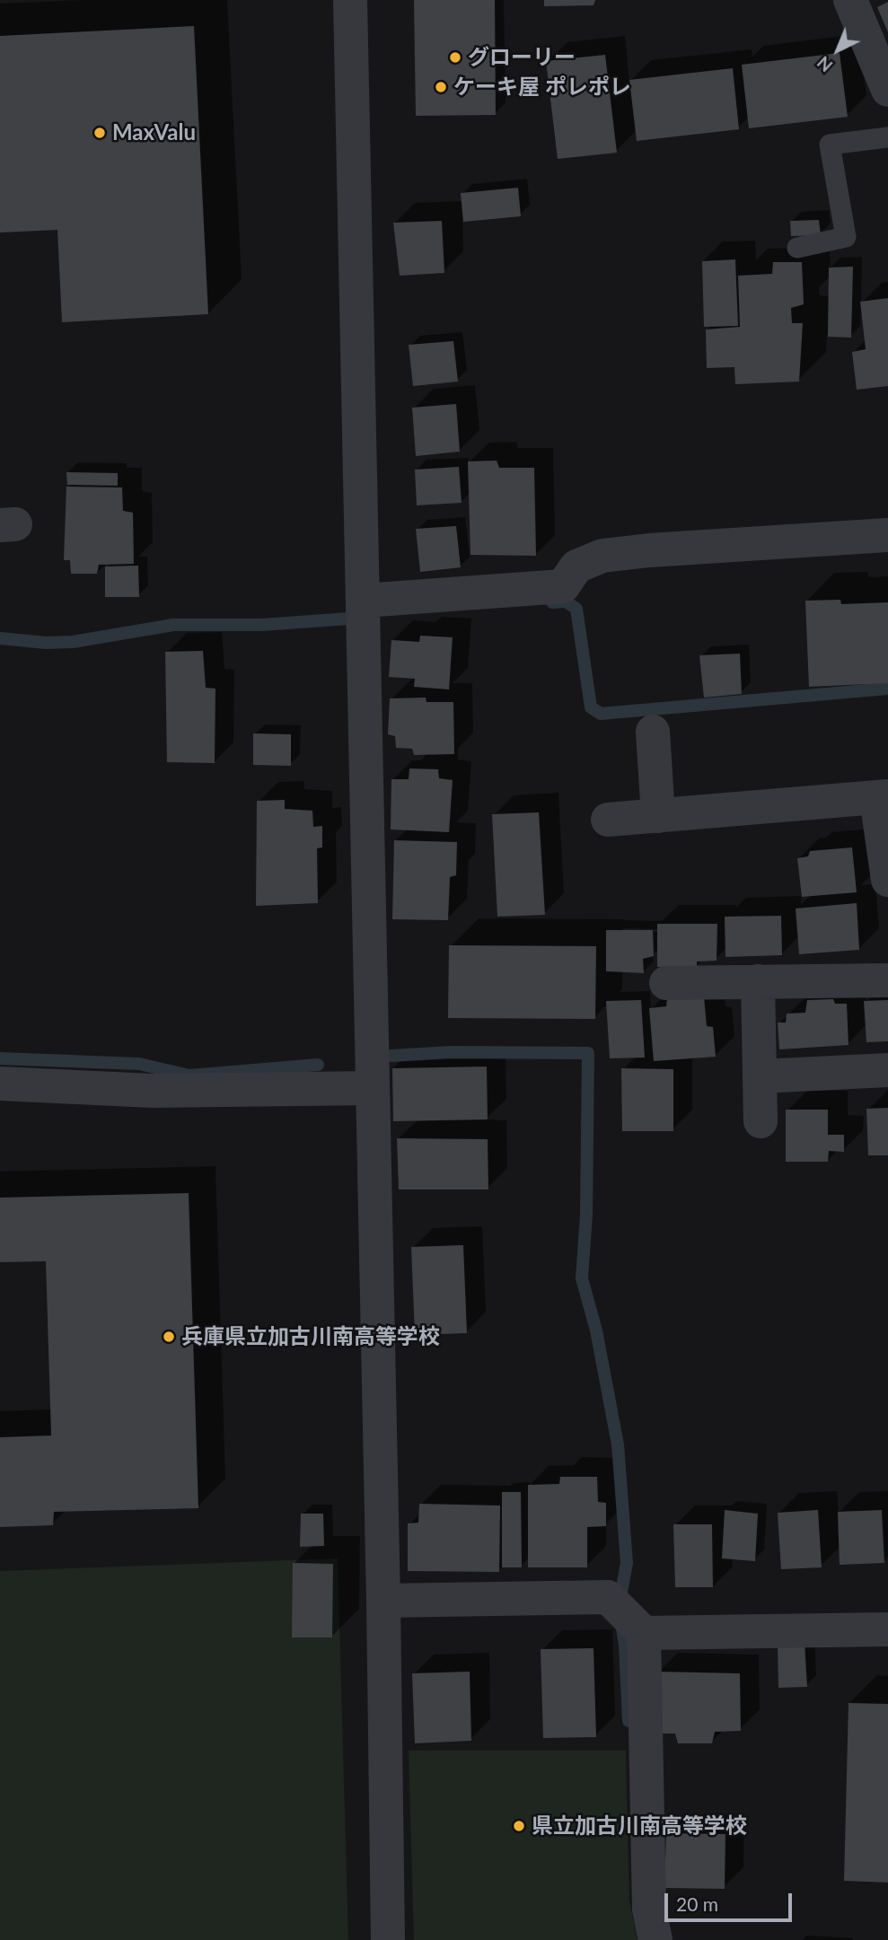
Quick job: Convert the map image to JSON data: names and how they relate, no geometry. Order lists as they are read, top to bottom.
{
  "places": [
    "グローリー",
    "ケーキ屋 ポレポレ",
    "MaxValu",
    "兵庫県立加古川南高等学校",
    "県立加古川南高等学校"
  ],
  "scale_bar": "20 m",
  "north": "bottom left"
}
